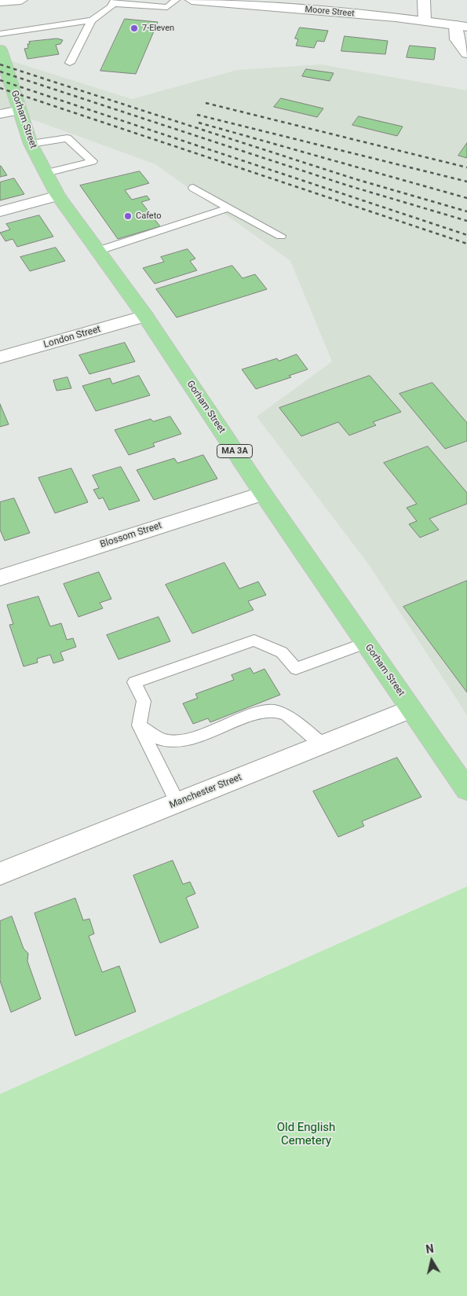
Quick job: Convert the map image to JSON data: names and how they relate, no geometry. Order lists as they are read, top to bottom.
{
  "streets": {
    "main road": ["Gorham Street", "MA 3A"],
    "street": [
      "Moore Street",
      "London Street",
      "Blossom Street",
      "Manchester Street"
    ]
  },
  "crossings": [
    ["Gorham Street", "London Street"],
    ["Gorham Street", "Blossom Street"],
    ["Gorham Street", "Manchester Street"]
  ],
  "parks": ["Old English Cemetery"],
  "places": ["7-Eleven", "Cafeto"],
  "north": "top"
}
